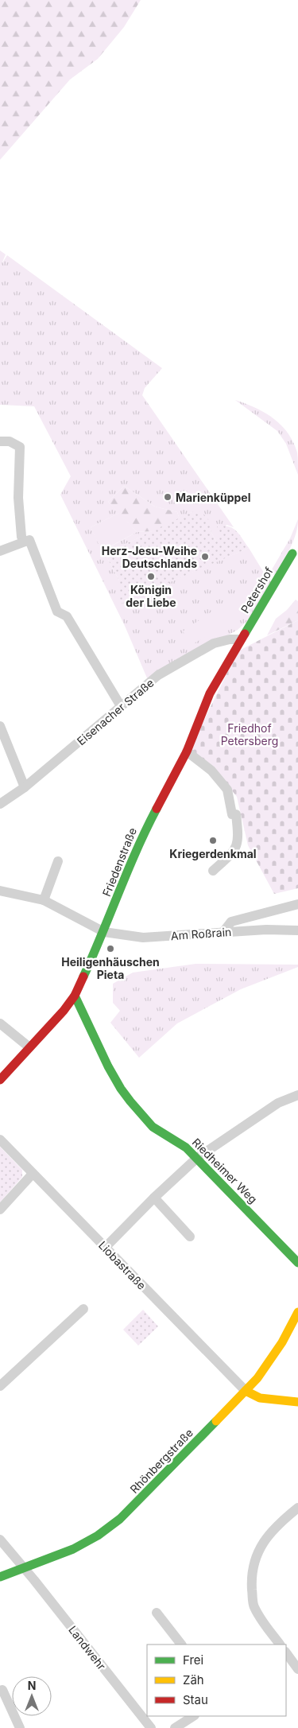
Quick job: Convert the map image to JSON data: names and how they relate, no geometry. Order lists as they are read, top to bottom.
{
  "streets": {
    "street": [
      "Petershof",
      "Eisenacher Straße",
      "Friedenstraße",
      "Am Roßrain",
      "Riedheimer Weg",
      "Liobastraße",
      "Rhönbergstraße",
      "Landwehr"
    ]
  },
  "crossings": [
    ["Petershof", "Eisenacher Straße"],
    ["Petershof", "Friedenstraße"],
    ["Eisenacher Straße", "Friedenstraße"],
    ["Friedenstraße", "Am Roßrain"],
    ["Friedenstraße", "Riedheimer Weg"],
    ["Liobastraße", "Rhönbergstraße"],
    ["Rhönbergstraße", "Landwehr"]
  ],
  "parks": ["Friedhof Petersberg"],
  "places": [
    "Marienküppel",
    "Herz-Jesu-Weihe Deutschlands",
    "Königin der Liebe",
    "Kriegerdenkmal",
    "Heiligenhäuschen Pieta"
  ],
  "legend": ["Frei", "Zäh", "Stau"],
  "north": "top"
}
